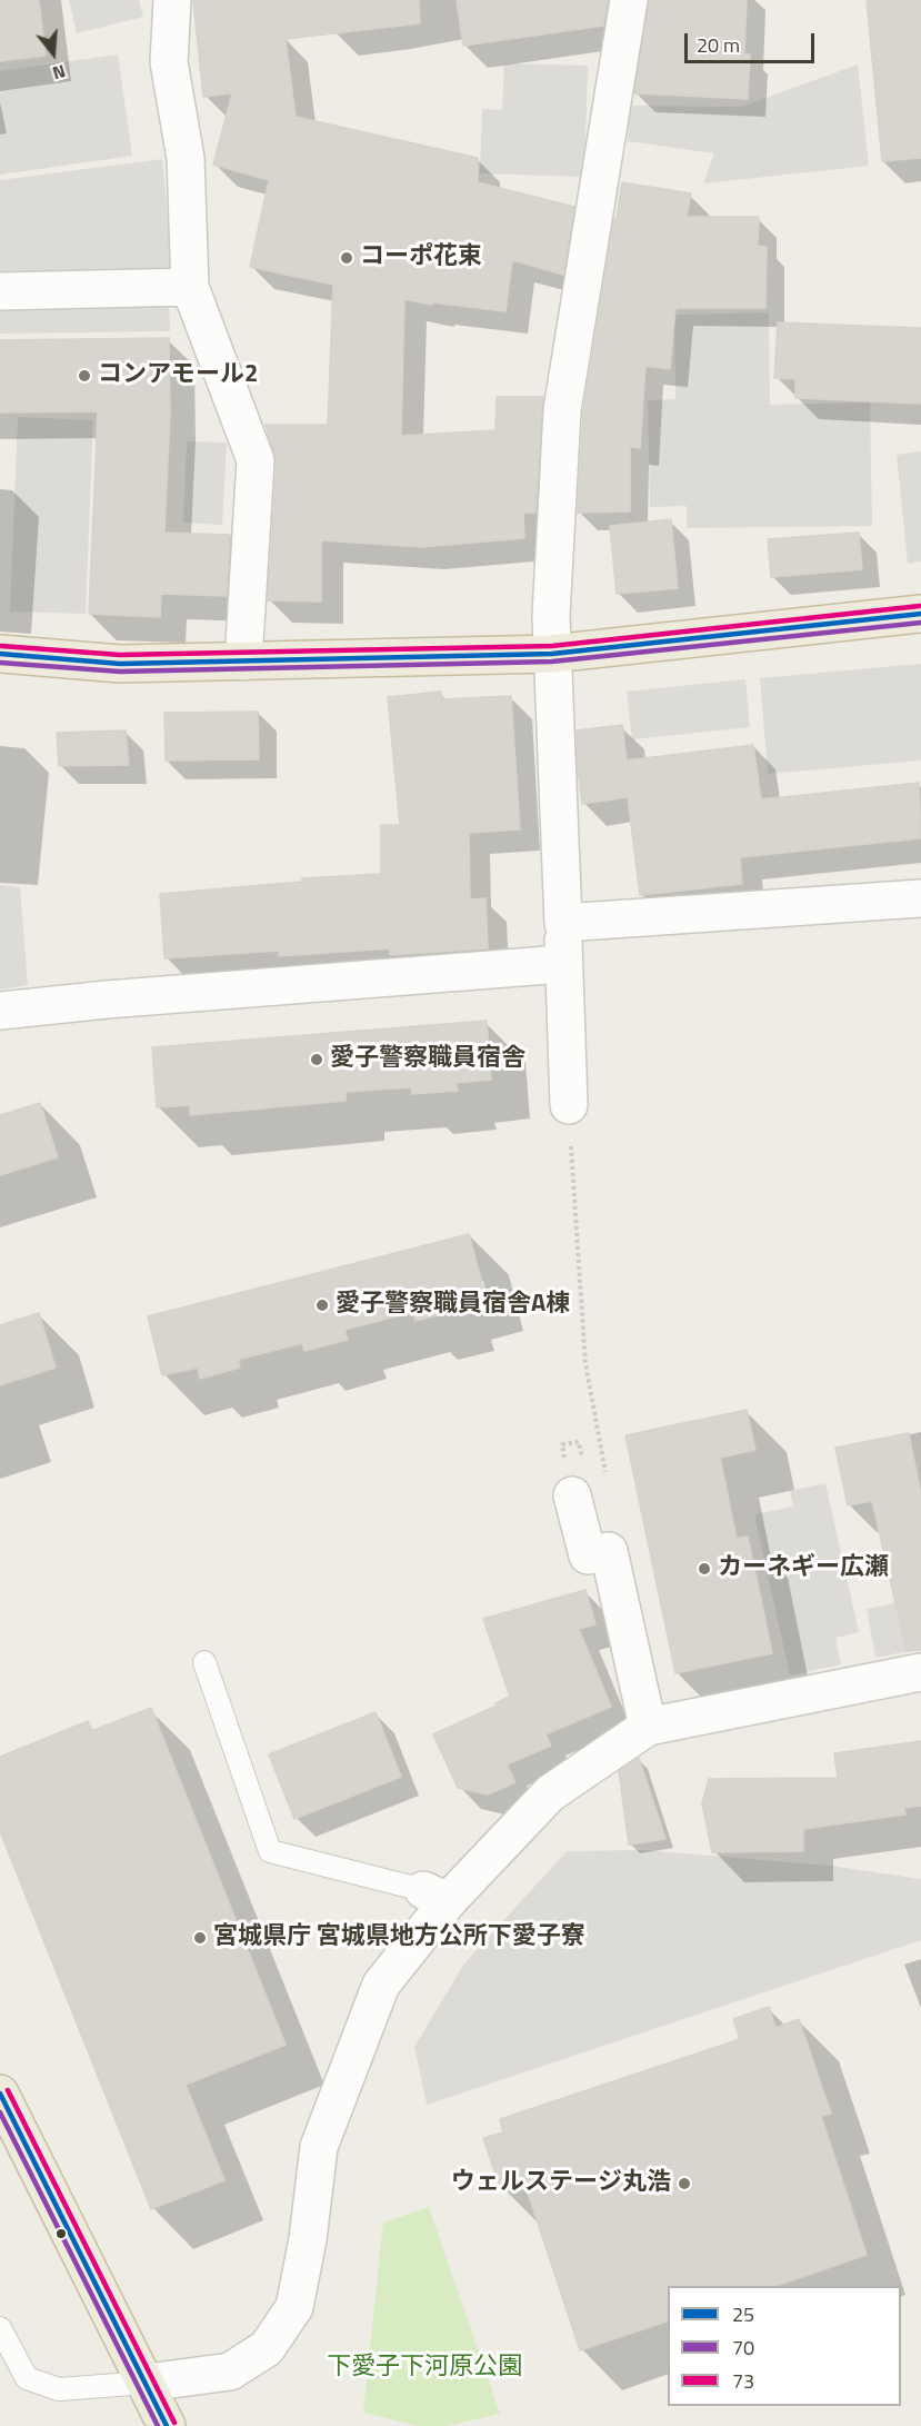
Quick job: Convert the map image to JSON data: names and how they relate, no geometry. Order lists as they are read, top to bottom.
{
  "parks": ["下愛子下河原公園"],
  "places": [
    "コーポ花束",
    "コンアモール2",
    "愛子警察職員宿舎",
    "愛子警察職員宿舎A棟",
    "カーネギー広瀬",
    "宮城県庁 宮城県地方公所下愛子寮",
    "ウェルステージ丸浩"
  ],
  "lines": ["transit line 73", "transit line 25", "transit line 70"],
  "legend": ["25", "70", "73"],
  "scale_bar": "20 m",
  "north": "bottom"
}
